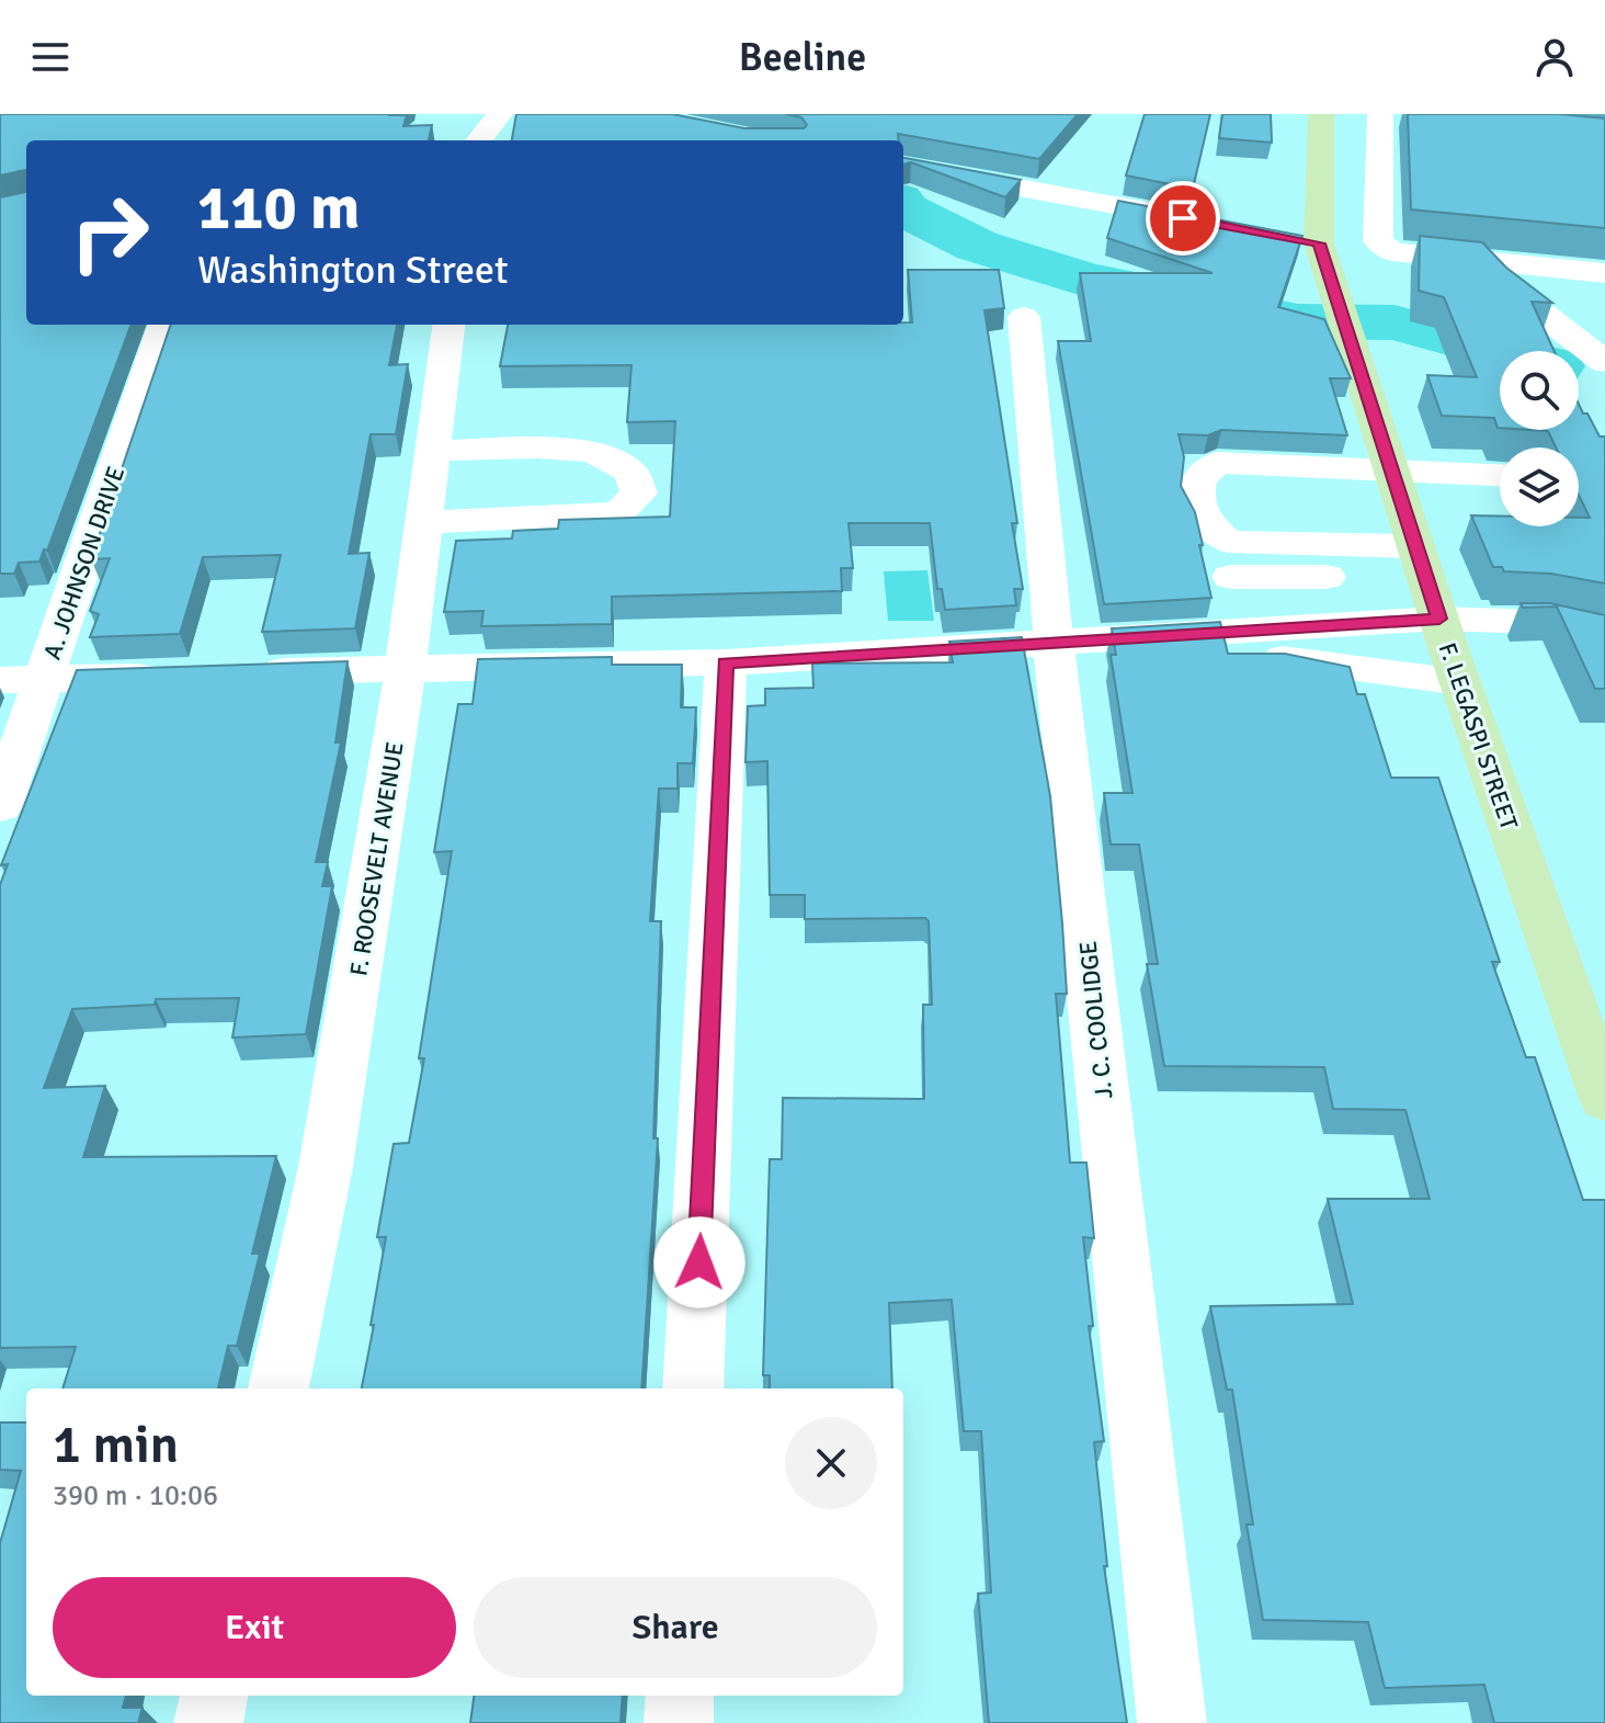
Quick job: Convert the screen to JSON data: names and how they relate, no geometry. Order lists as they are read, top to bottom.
{
  "streets": {
    "main road": ["F. LEGASPI STREET"],
    "street": ["A. JOHNSON DRIVE", "F. ROOSEVELT AVENUE", "J. C. COOLIDGE"]
  },
  "page": {
    "header": "Beeline",
    "turn": ["110 m", "Washington Street"],
    "heading": ["1 min", "390 m · 10:06"],
    "buttons": ["Exit", "Share"]
  }
}
